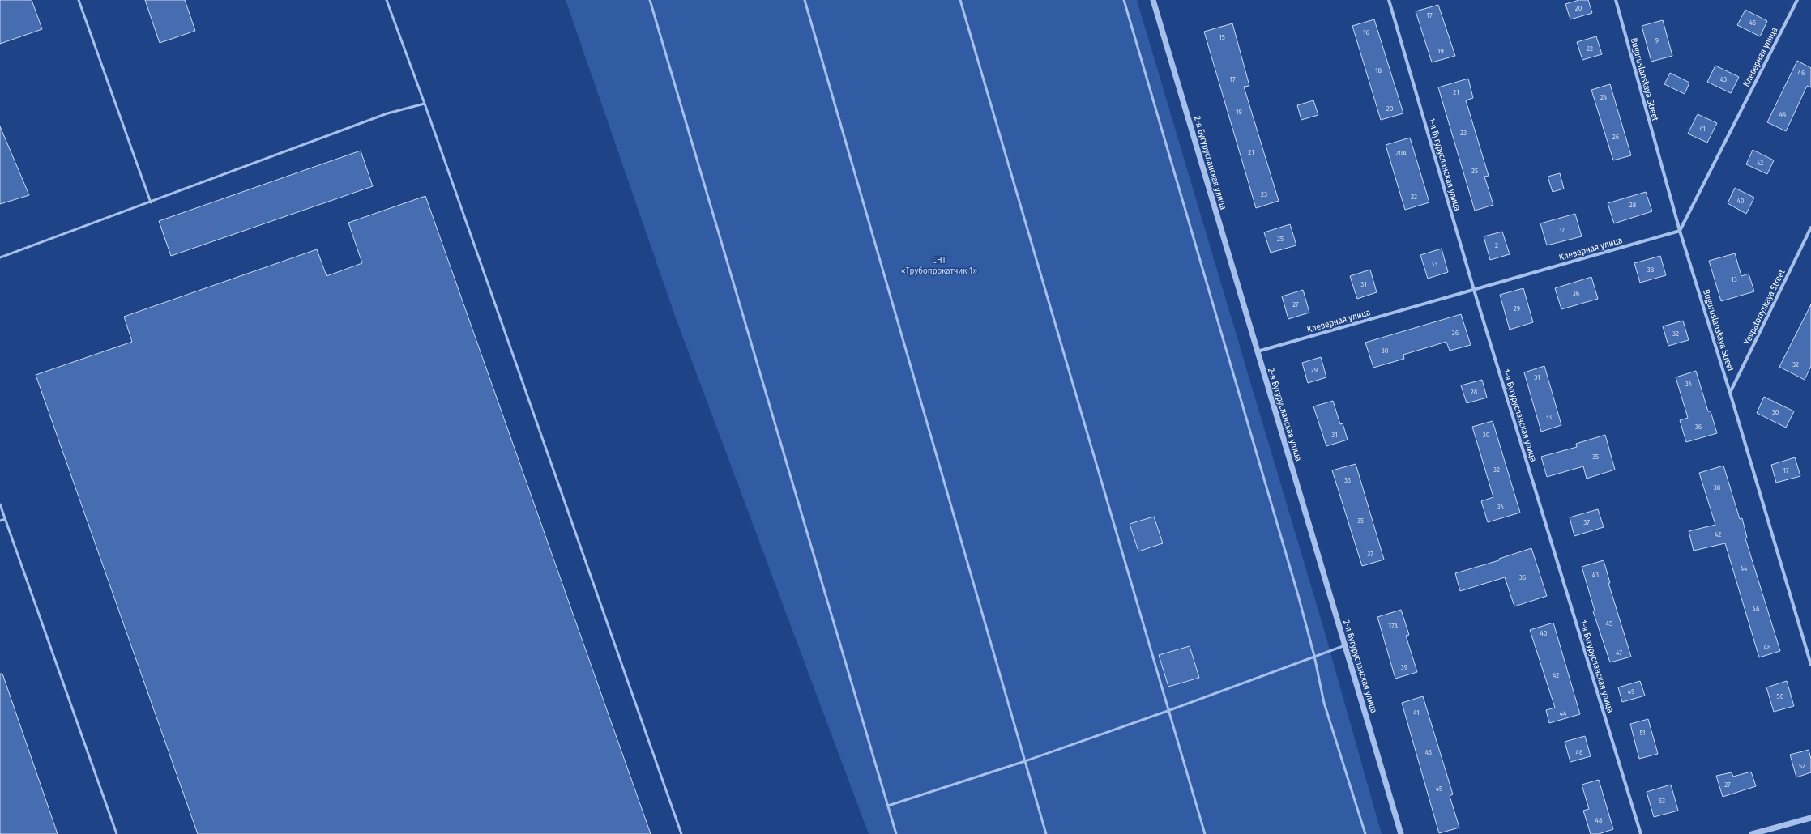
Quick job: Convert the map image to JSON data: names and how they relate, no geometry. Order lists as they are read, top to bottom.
{
  "streets": {
    "street": [
      "Клеверная улица",
      "Buguruslanskaya Street",
      "2-я Бугурусланская улица",
      "1-я Бугурусланская улица",
      "Yevpatoriyskaya Street"
    ]
  },
  "crossings": [
    ["Клеверная улица", "Buguruslanskaya Street"],
    ["Клеверная улица", "2-я Бугурусланская улица"],
    ["Клеверная улица", "1-я Бугурусланская улица"],
    ["Buguruslanskaya Street", "Yevpatoriyskaya Street"]
  ],
  "parks": ["СНТ «Трубопрокатчик 1»"],
  "house_numbers": [
    "20",
    "17",
    "45",
    "16",
    "15",
    "9",
    "22",
    "19",
    "18",
    "46",
    "17",
    "43",
    "21",
    "24",
    "20",
    "19",
    "44",
    "41",
    "23",
    "26",
    "21",
    "20А",
    "42",
    "25",
    "23",
    "22",
    "40",
    "28",
    "37",
    "25",
    "2",
    "33",
    "38",
    "13",
    "31",
    "36",
    "27",
    "29",
    "26",
    "32",
    "30",
    "32",
    "29",
    "31",
    "34",
    "28",
    "30",
    "33",
    "36",
    "31",
    "30",
    "35",
    "32",
    "17",
    "33",
    "38",
    "34",
    "35",
    "37",
    "42",
    "37",
    "44",
    "43",
    "36",
    "46",
    "45",
    "37А",
    "40",
    "48",
    "47",
    "39",
    "42",
    "49",
    "50",
    "41",
    "44",
    "51",
    "43",
    "46",
    "52",
    "27",
    "45",
    "53",
    "48"
  ]
}
